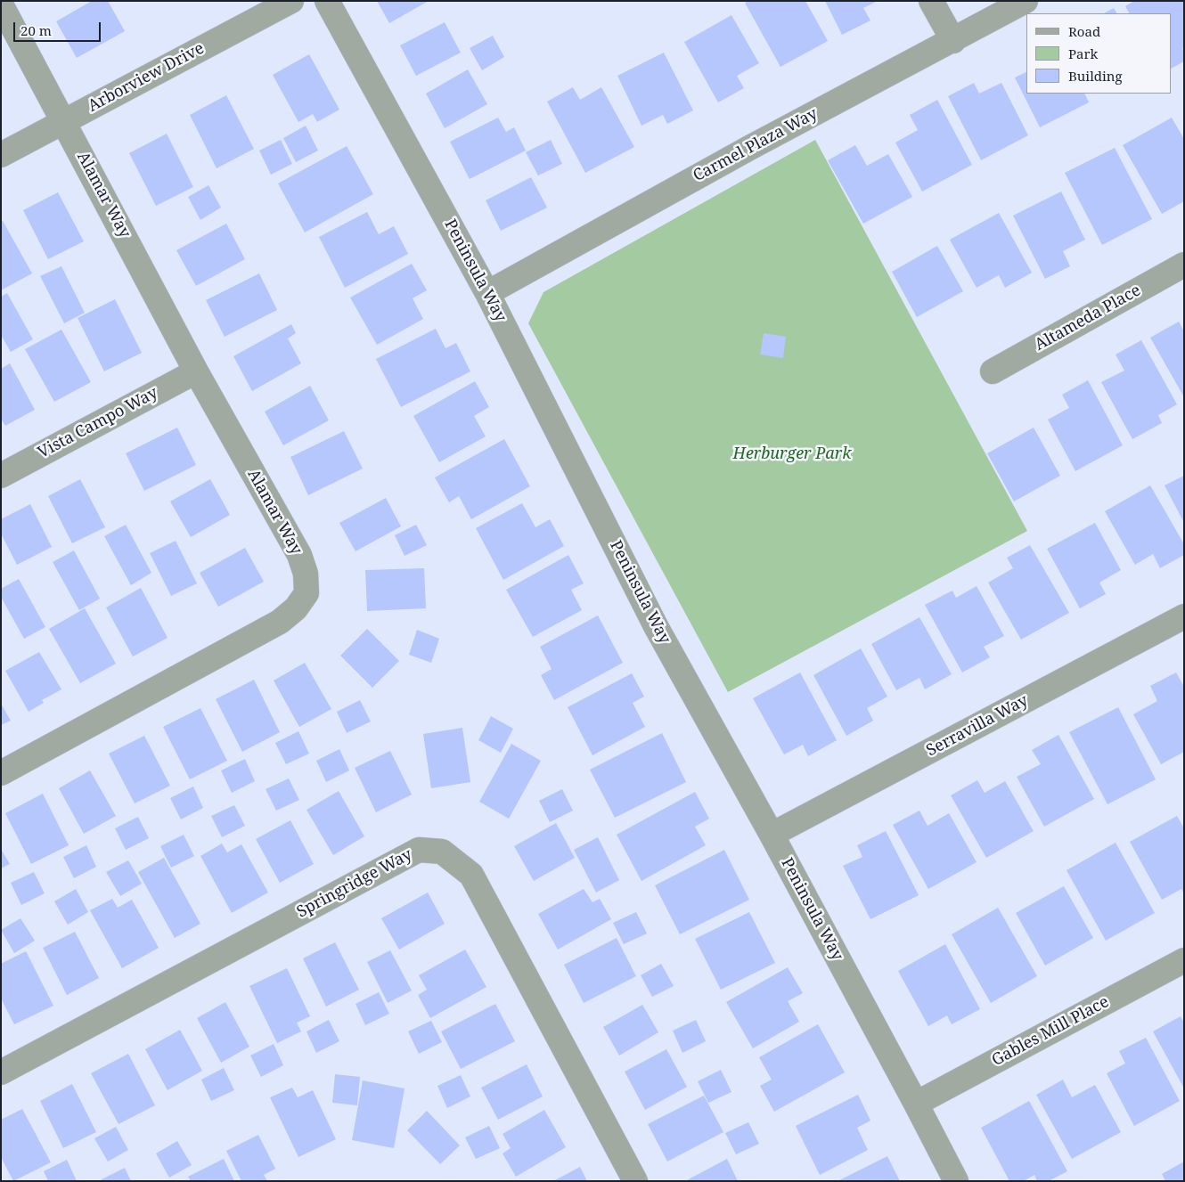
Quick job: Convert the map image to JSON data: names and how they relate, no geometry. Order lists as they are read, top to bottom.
{
  "streets": {
    "street": [
      "Arborview Drive",
      "Carmel Plaza Way",
      "Alamar Way",
      "Peninsula Way",
      "Altameda Place",
      "Vista Campo Way",
      "Serravilla Way",
      "Springridge Way",
      "Gables Mill Place"
    ]
  },
  "crossings": [
    ["Arborview Drive", "Alamar Way"],
    ["Carmel Plaza Way", "Peninsula Way"],
    ["Alamar Way", "Vista Campo Way"],
    ["Peninsula Way", "Serravilla Way"],
    ["Peninsula Way", "Gables Mill Place"]
  ],
  "parks": ["Herburger Park"],
  "legend": ["Road", "Park", "Building"],
  "scale_bar": "20 m"
}
